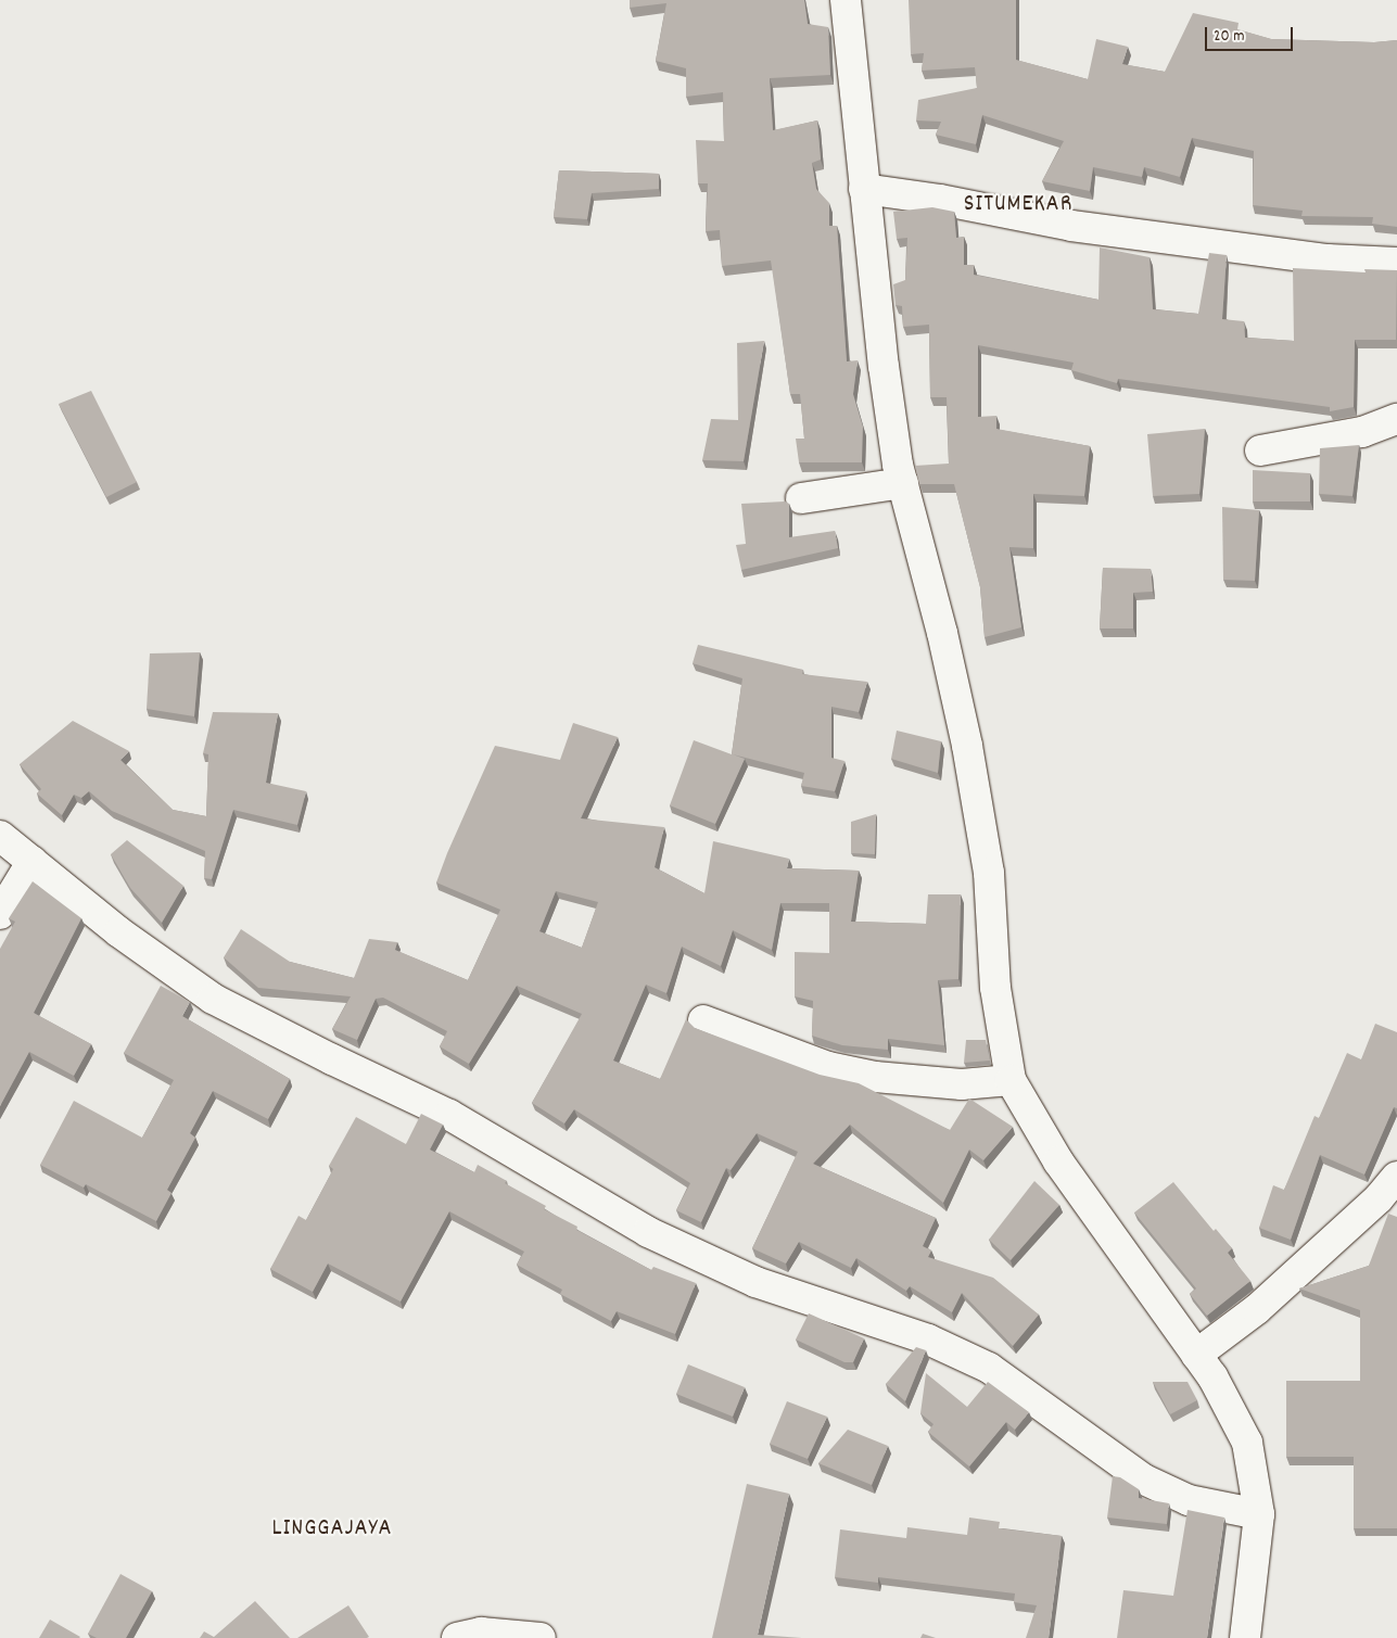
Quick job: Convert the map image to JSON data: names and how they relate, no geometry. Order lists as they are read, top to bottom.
{
  "districts": ["SITUMEKAR", "LINGGAJAYA"],
  "scale_bar": "20 m"
}
